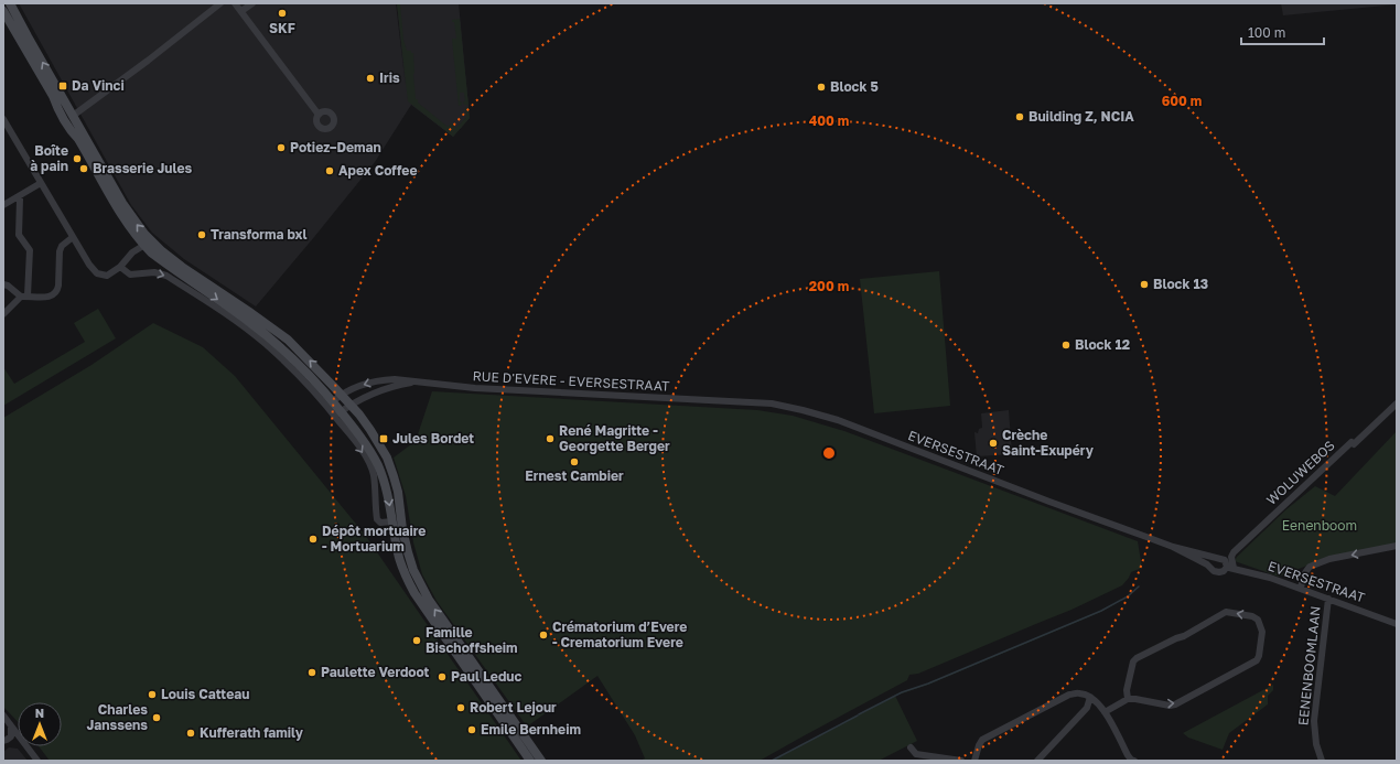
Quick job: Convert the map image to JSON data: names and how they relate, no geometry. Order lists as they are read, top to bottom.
{
  "streets": {
    "street": [
      "RUE D'EVERE - EVERSESTRAAT",
      "EVERSESTRAAT",
      "WOLUWEBOS",
      "EENENBOOMLAAN"
    ]
  },
  "crossings": [
    ["RUE D'EVERE - EVERSESTRAAT", "EVERSESTRAAT"],
    ["EVERSESTRAAT", "WOLUWEBOS"],
    ["EVERSESTRAAT", "EENENBOOMLAAN"]
  ],
  "parks": ["Eenenboom"],
  "places": {
    "other": [
      "SKF",
      "Iris",
      "Block 5",
      "Building Z, NCIA",
      "Potiez–Deman",
      "Boîte à pain",
      "Brasserie Jules",
      "Apex Coffee",
      "Transforma bxl",
      "Block 13",
      "Block 12",
      "René Magritte - Georgette Berger",
      "Crèche Saint-Exupéry",
      "Ernest Cambier",
      "Dépôt mortuaire - Mortuarium",
      "Crématorium d’Evere - Crematorium Evere",
      "Famille Bischoffsheim",
      "Paulette Verdoot",
      "Paul Leduc",
      "Louis Catteau",
      "Robert Lejour",
      "Charles Janssens",
      "Emile Bernheim",
      "Kufferath family"
    ],
    "transit": ["Da Vinci", "Jules Bordet"]
  },
  "scale_bar": "100 m",
  "north": "top",
  "rings": ["600 m", "400 m", "200 m"]
}
